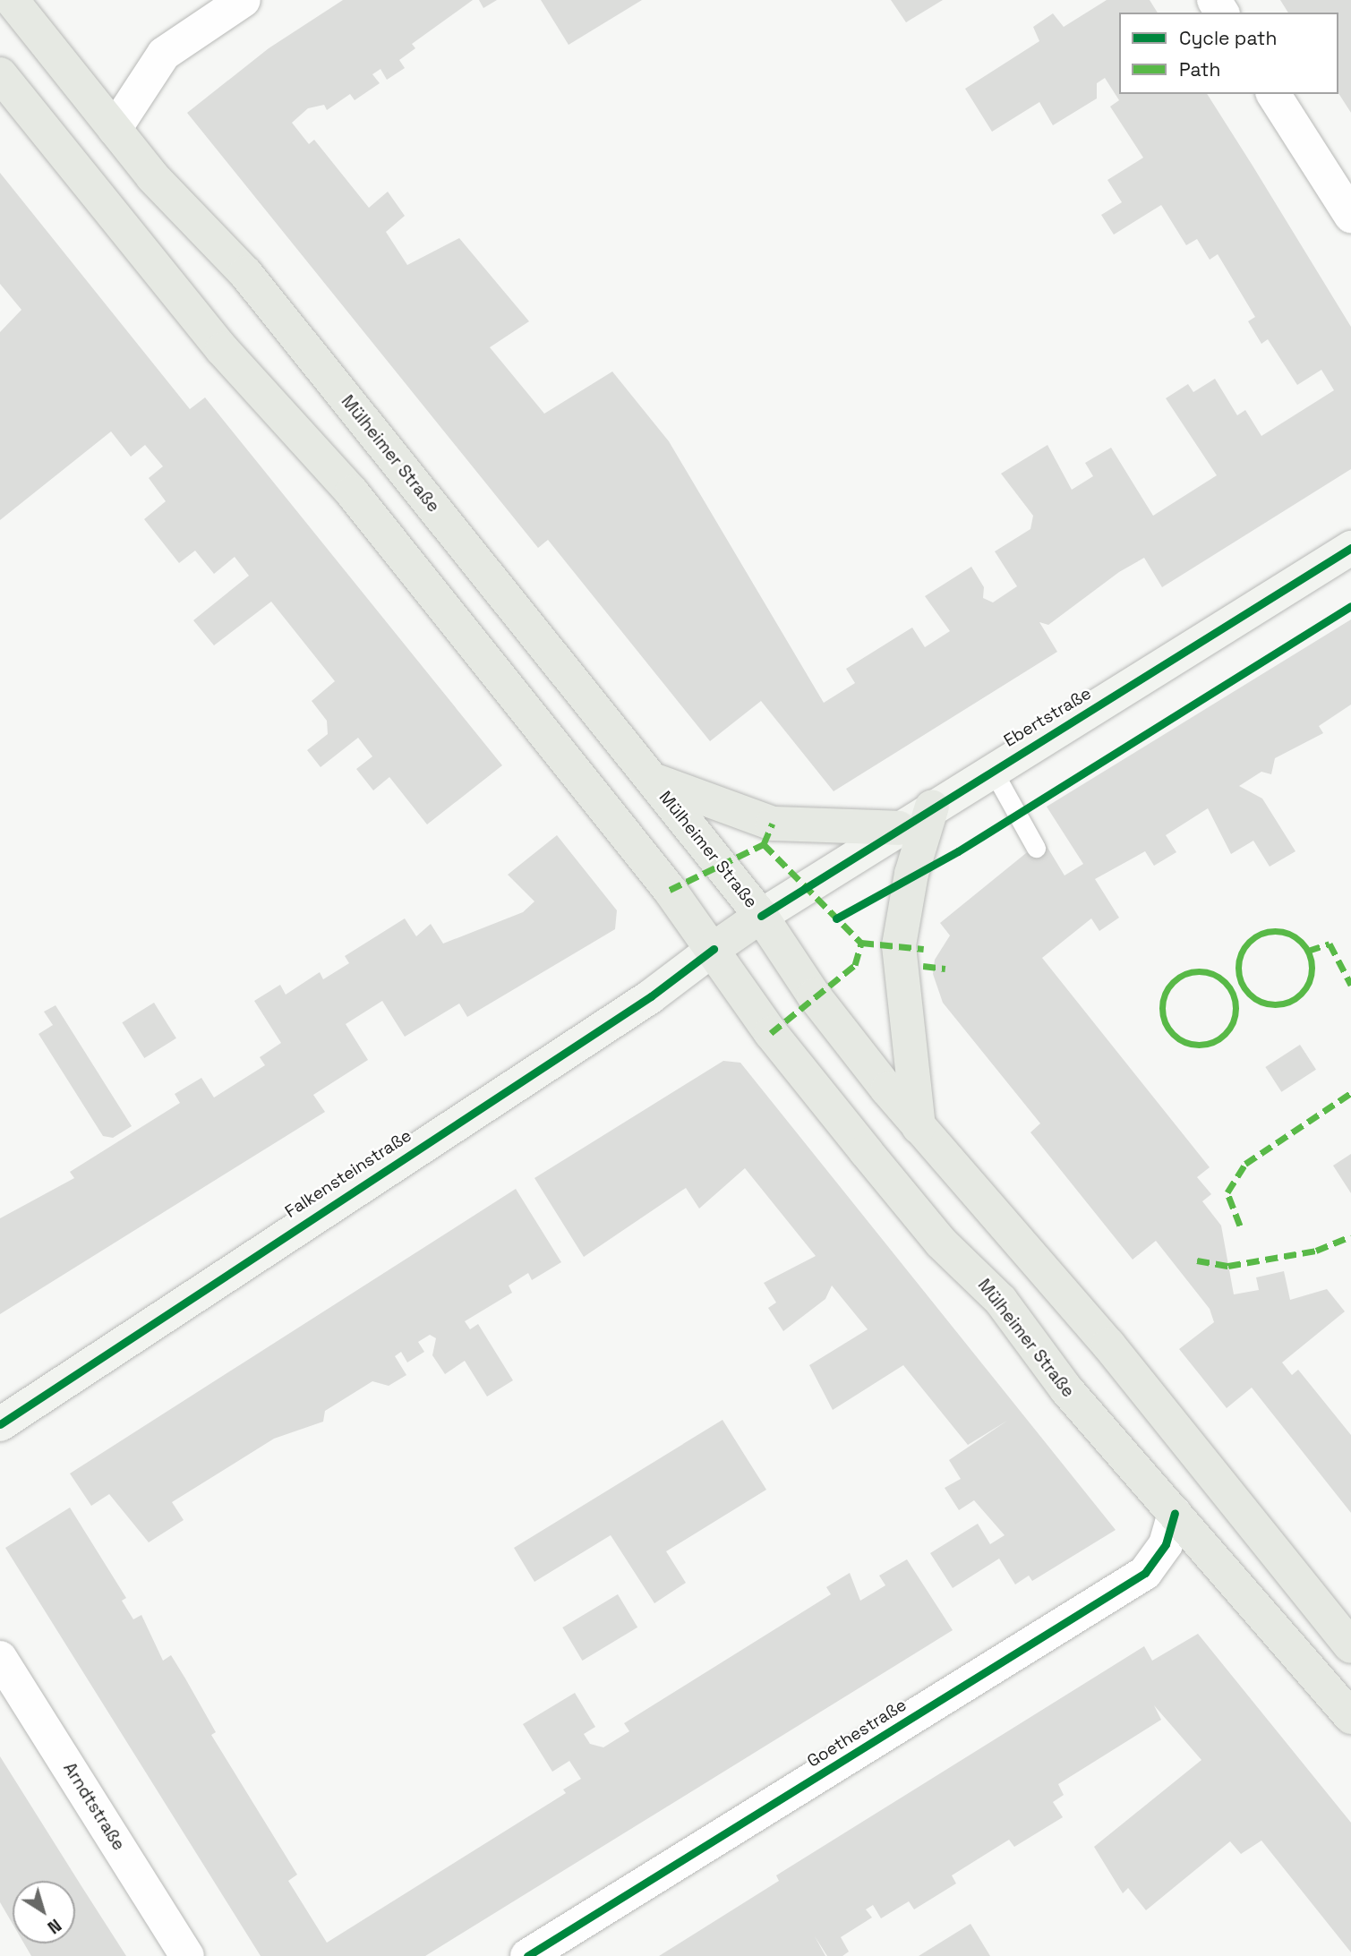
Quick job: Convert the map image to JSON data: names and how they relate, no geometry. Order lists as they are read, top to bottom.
{
  "streets": {
    "main road": ["Mülheimer Straße"],
    "street": [
      "Ebertstraße",
      "Falkensteinstraße",
      "Goethestraße",
      "Arndtstraße"
    ]
  },
  "crossings": [
    ["Mülheimer Straße", "Ebertstraße"],
    ["Mülheimer Straße", "Falkensteinstraße"],
    ["Mülheimer Straße", "Goethestraße"]
  ],
  "legend": ["Cycle path", "Path"],
  "north": "bottom right"
}
